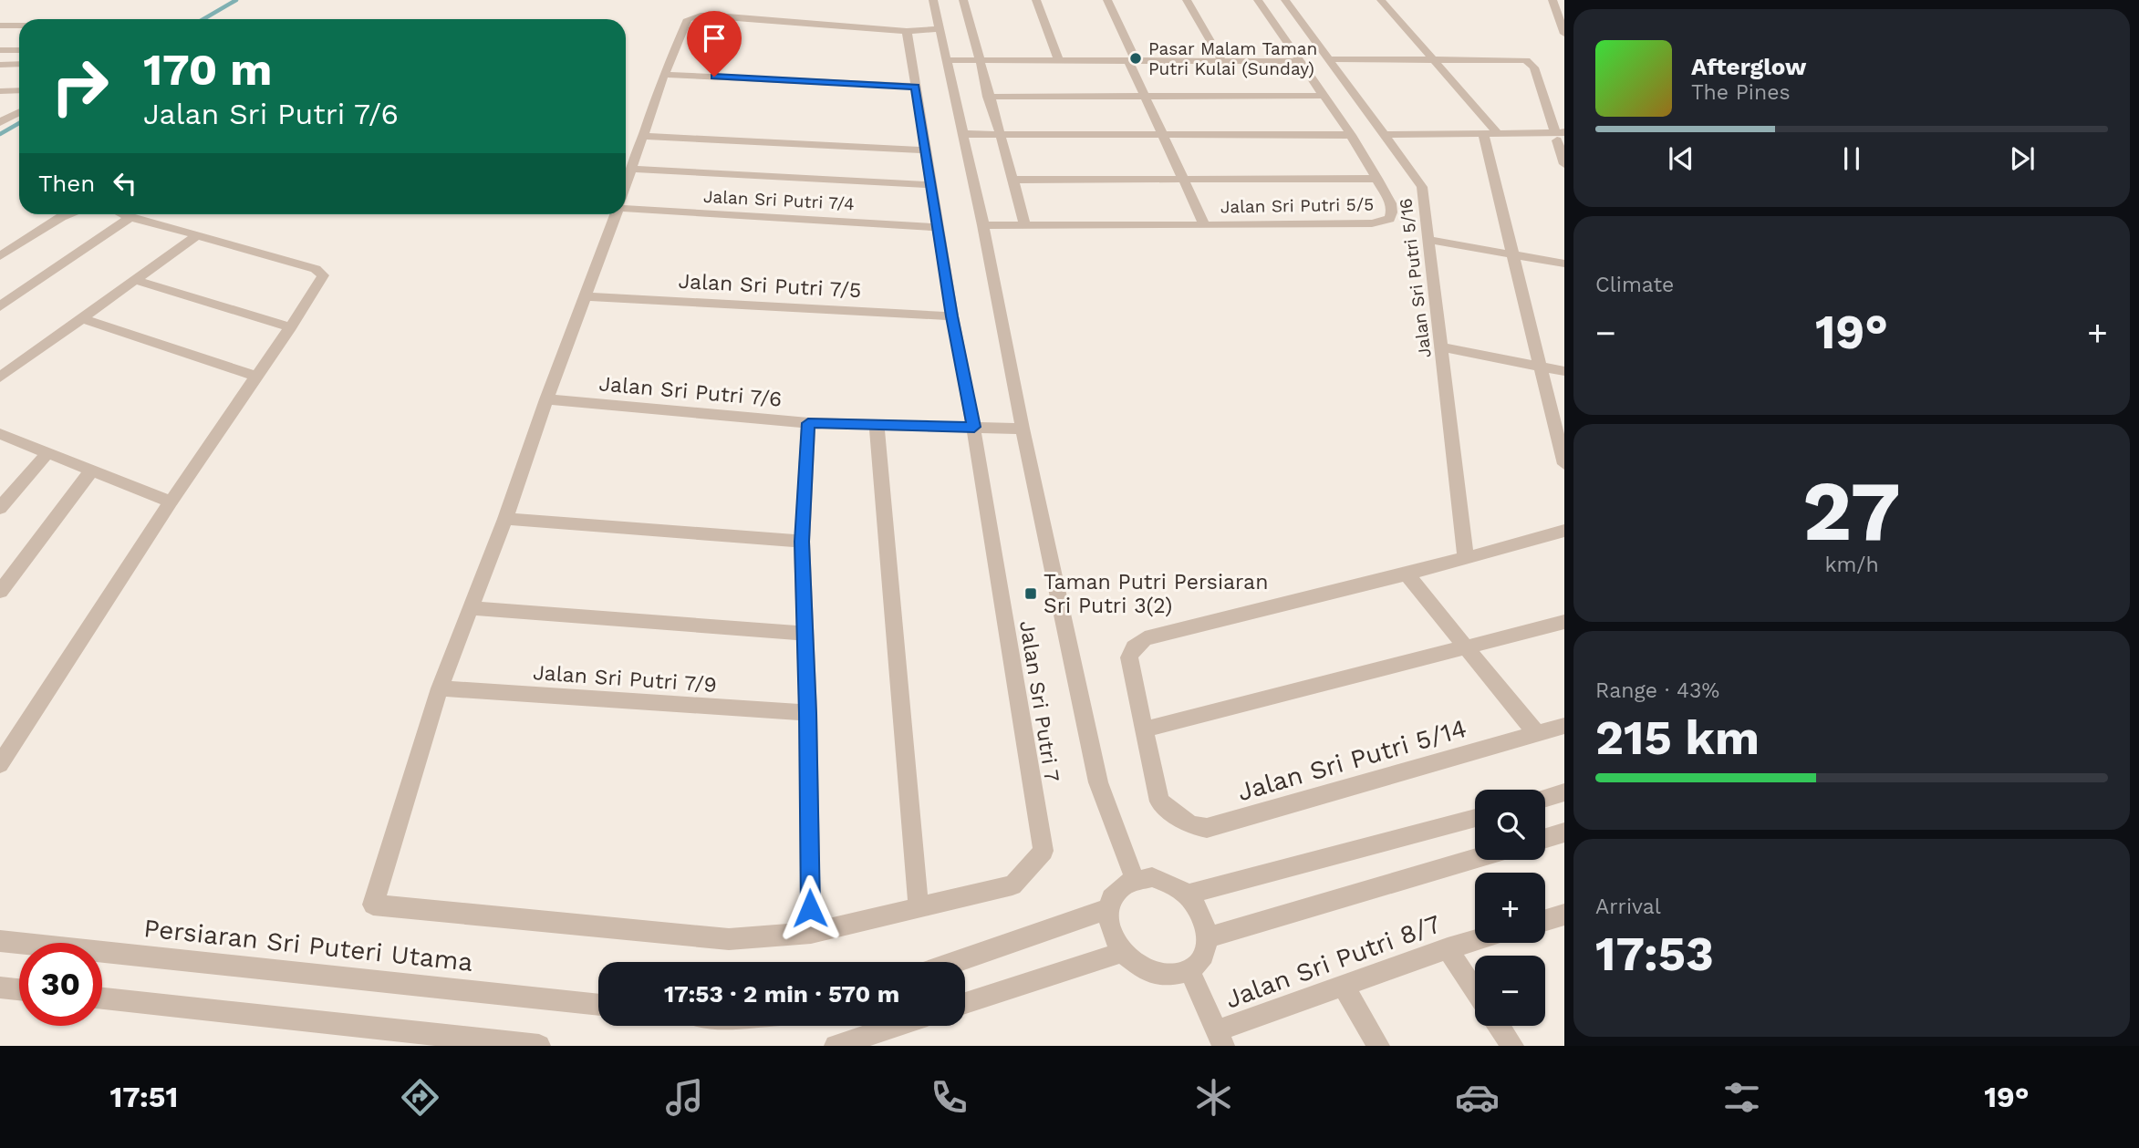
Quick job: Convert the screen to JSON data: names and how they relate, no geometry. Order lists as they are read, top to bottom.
{
  "streets": {
    "street": [
      "Jalan Sri Putri 7/4",
      "Jalan Sri Putri 5/5",
      "Jalan Sri Putri 5/16",
      "Jalan Sri Putri 7/5",
      "Jalan Sri Putri 7/6",
      "Jalan Sri Putri 7/9",
      "Jalan Sri Putri 7",
      "Jalan Sri Putri 5/14",
      "Persiaran Sri Puteri Utama",
      "Jalan Sri Putri 8/7"
    ]
  },
  "crossings": [
    ["Jalan Sri Putri 7/4", "Jalan Sri Putri 7"],
    ["Jalan Sri Putri 7/5", "Jalan Sri Putri 7"],
    ["Jalan Sri Putri 7/6", "Jalan Sri Putri 7"]
  ],
  "places": {
    "other": ["Pasar Malam Taman Putri Kulai (Sunday)"],
    "transit": ["Taman Putri Persiaran Sri Putri 3(2)"]
  },
  "page": {
    "turn": ["170 m", "Jalan Sri Putri 7/6"],
    "song": ["Afterglow", "The Pines"],
    "then": "Then",
    "tile": [
      "Climate",
      ["27", "km/h"],
      ["Range · 43%", "215 km"],
      ["Arrival", "17:53"]
    ],
    "heat": ["−", "19°", "+"],
    "map_buttons": ["+", "−"],
    "limit": "30",
    "trip": "17:53 · 2 min · 570 m",
    "tabs": ["17:51", "19°"]
  }
}
